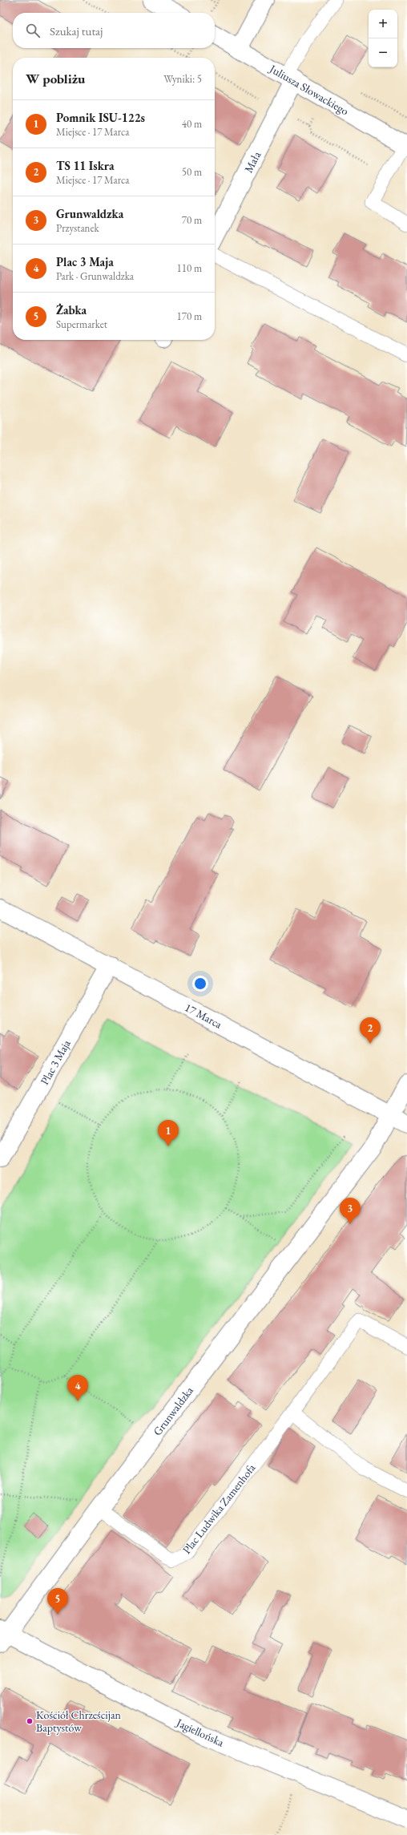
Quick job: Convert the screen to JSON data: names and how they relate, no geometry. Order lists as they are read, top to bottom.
{
  "streets": {
    "street": [
      "Juliusza Słowackiego",
      "Mała",
      "17 Marca",
      "Plac 3 Maja",
      "Grunwaldzka",
      "Jagiellońska"
    ],
    "lane": ["Plac Ludwika Zamenhofa"]
  },
  "crossings": [
    ["Juliusza Słowackiego", "Mała"],
    ["17 Marca", "Plac 3 Maja"],
    ["17 Marca", "Grunwaldzka"],
    ["Grunwaldzka", "Plac Ludwika Zamenhofa"],
    ["Grunwaldzka", "Jagiellońska"]
  ],
  "places": ["Kościół Chrześcijan Baptystów"],
  "page": {
    "map_buttons": ["+", "−"],
    "search": "Szukaj tutaj",
    "heading": ["W pobliżu", "Wyniki: 5"],
    "list": [
      {
        "mark": "1",
        "name": "Pomnik ISU-122s",
        "note": "Miejsce · 17 Marca",
        "value": "40 m"
      },
      {
        "mark": "2",
        "name": "TS 11 Iskra",
        "note": "Miejsce · 17 Marca",
        "value": "50 m"
      },
      {
        "mark": "3",
        "name": "Grunwaldzka",
        "note": "Przystanek",
        "value": "70 m"
      },
      {
        "mark": "4",
        "name": "Plac 3 Maja",
        "note": "Park · Grunwaldzka",
        "value": "110 m"
      },
      {
        "mark": "5",
        "name": "Żabka",
        "note": "Supermarket",
        "value": "170 m"
      }
    ],
    "pins": [
      "2",
      "1",
      "3",
      "4",
      "5"
    ]
  }
}
